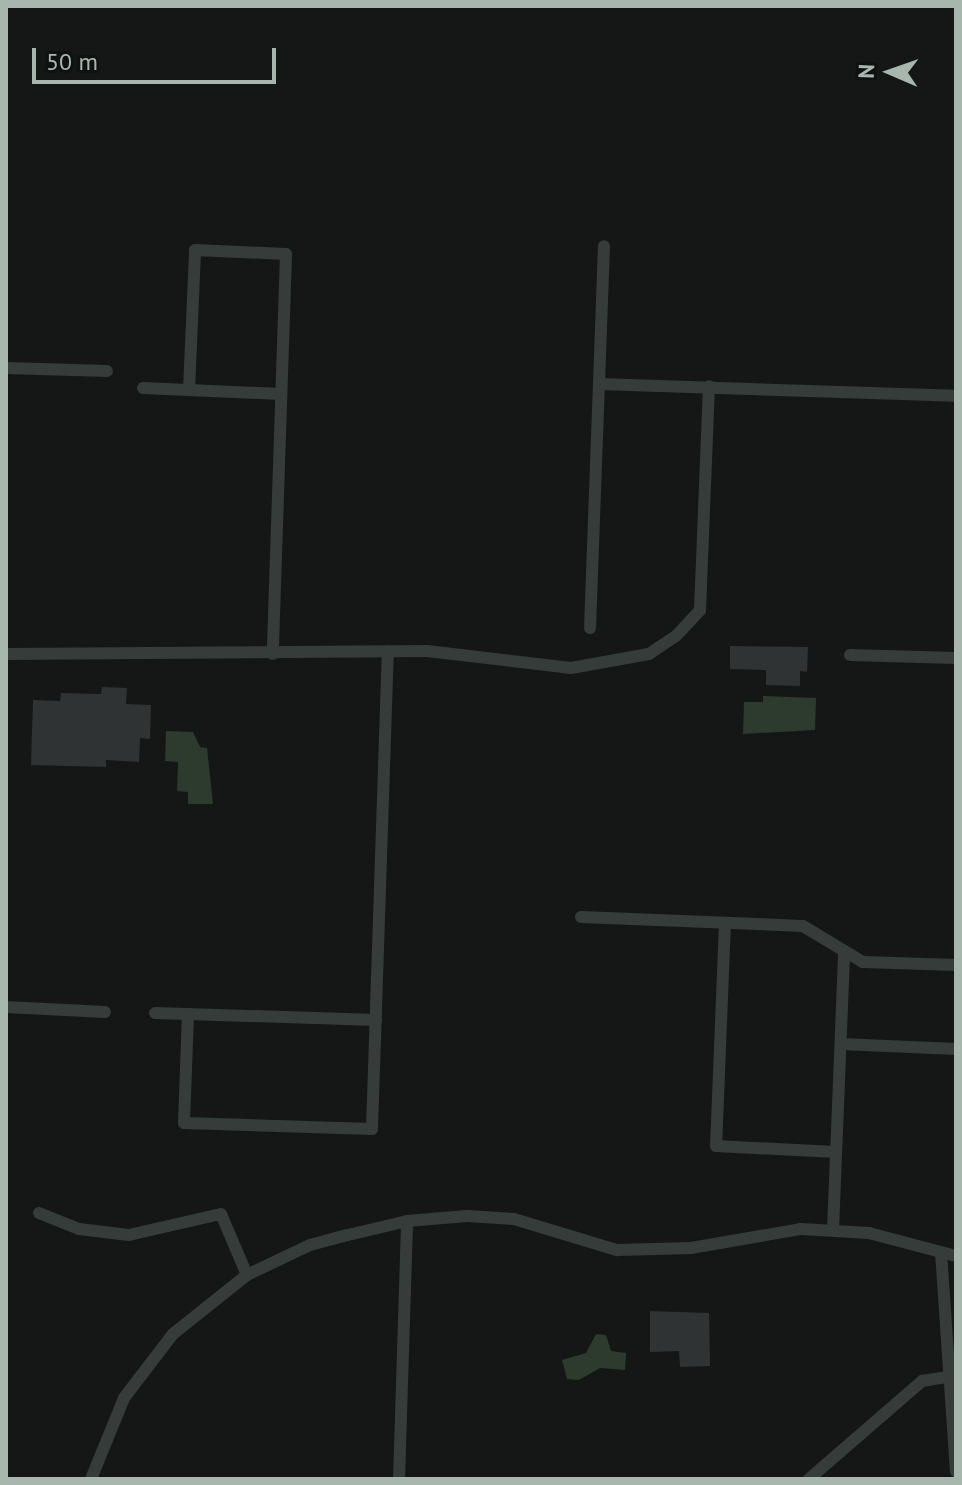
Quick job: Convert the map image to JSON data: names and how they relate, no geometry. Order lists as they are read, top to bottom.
{
  "scale_bar": "50 m",
  "north": "left"
}
